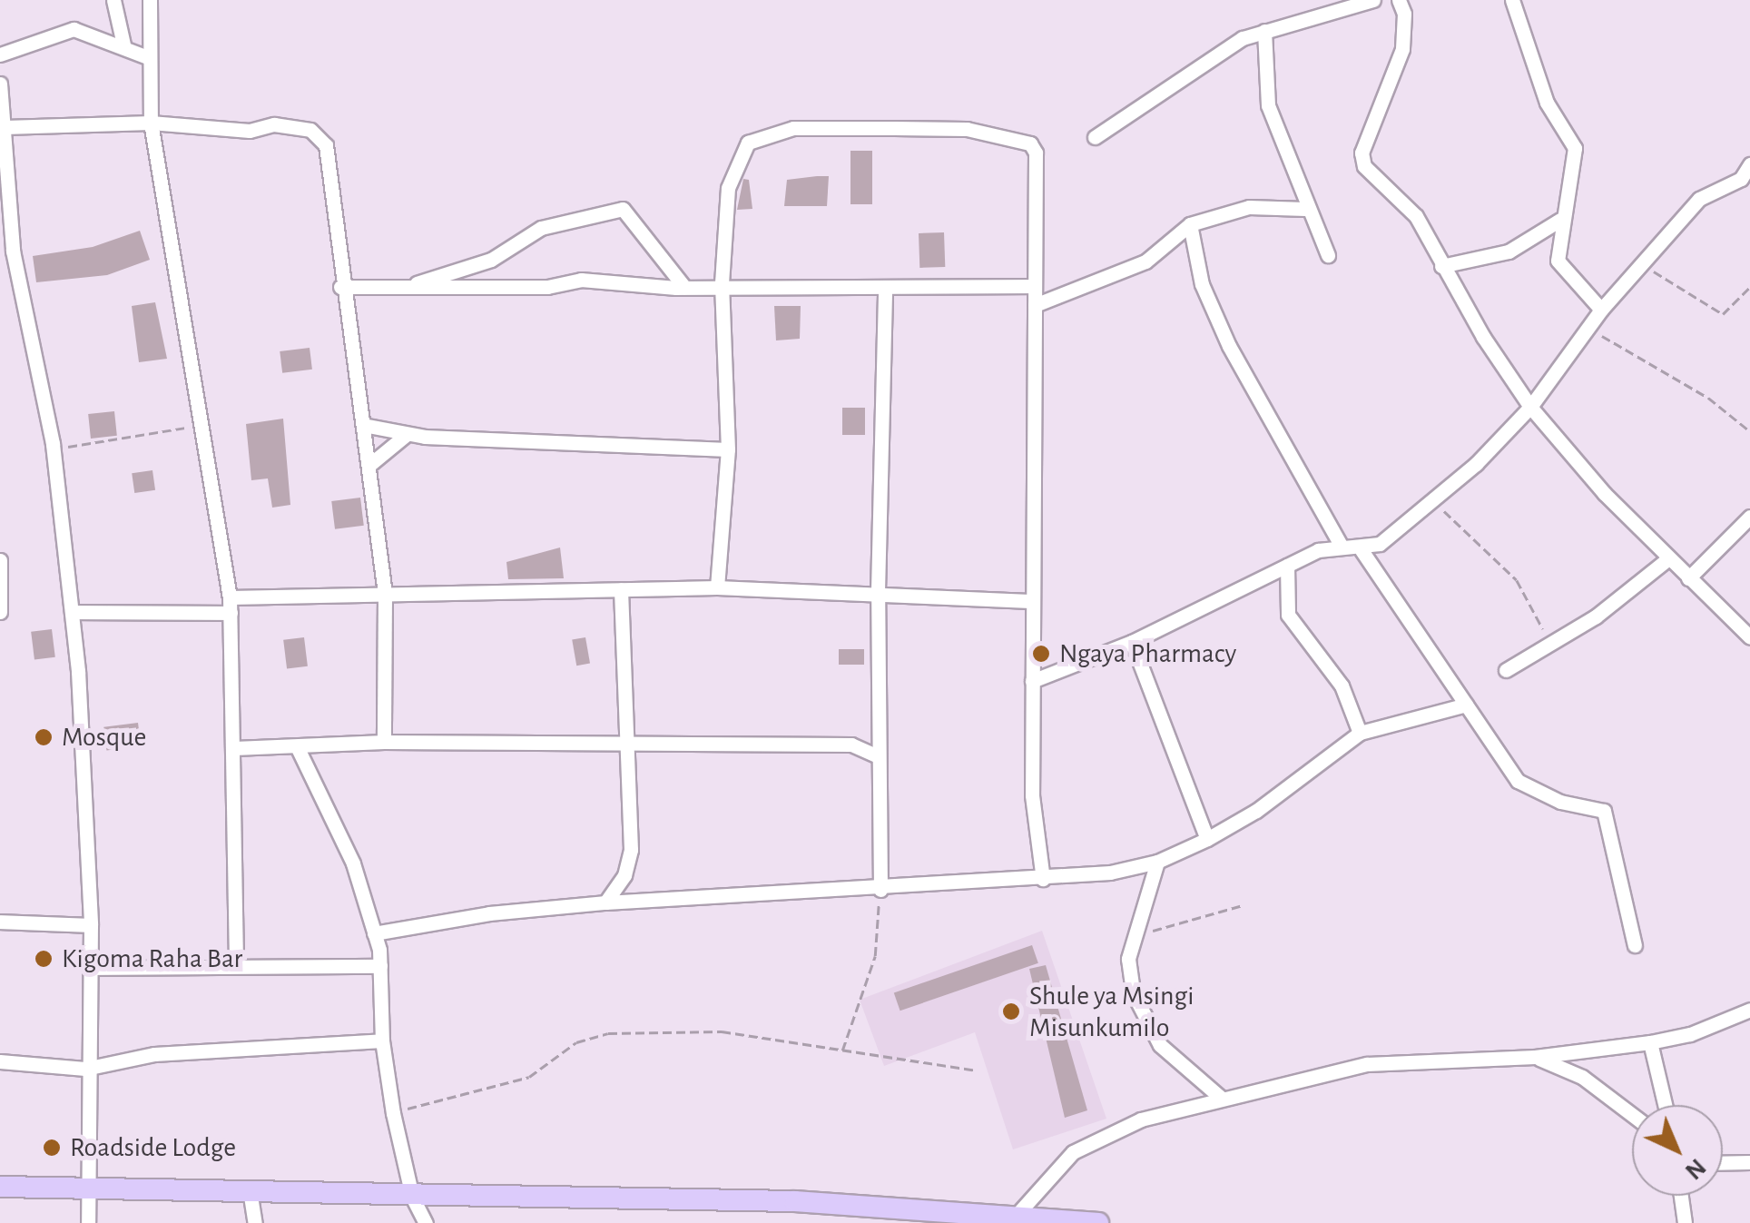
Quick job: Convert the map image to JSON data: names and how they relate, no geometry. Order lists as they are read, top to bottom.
{
  "places": [
    "Ngaya Pharmacy",
    "Mosque",
    "Kigoma Raha Bar",
    "Shule ya Msingi Misunkumilo",
    "Roadside Lodge"
  ],
  "north": "bottom right"
}
